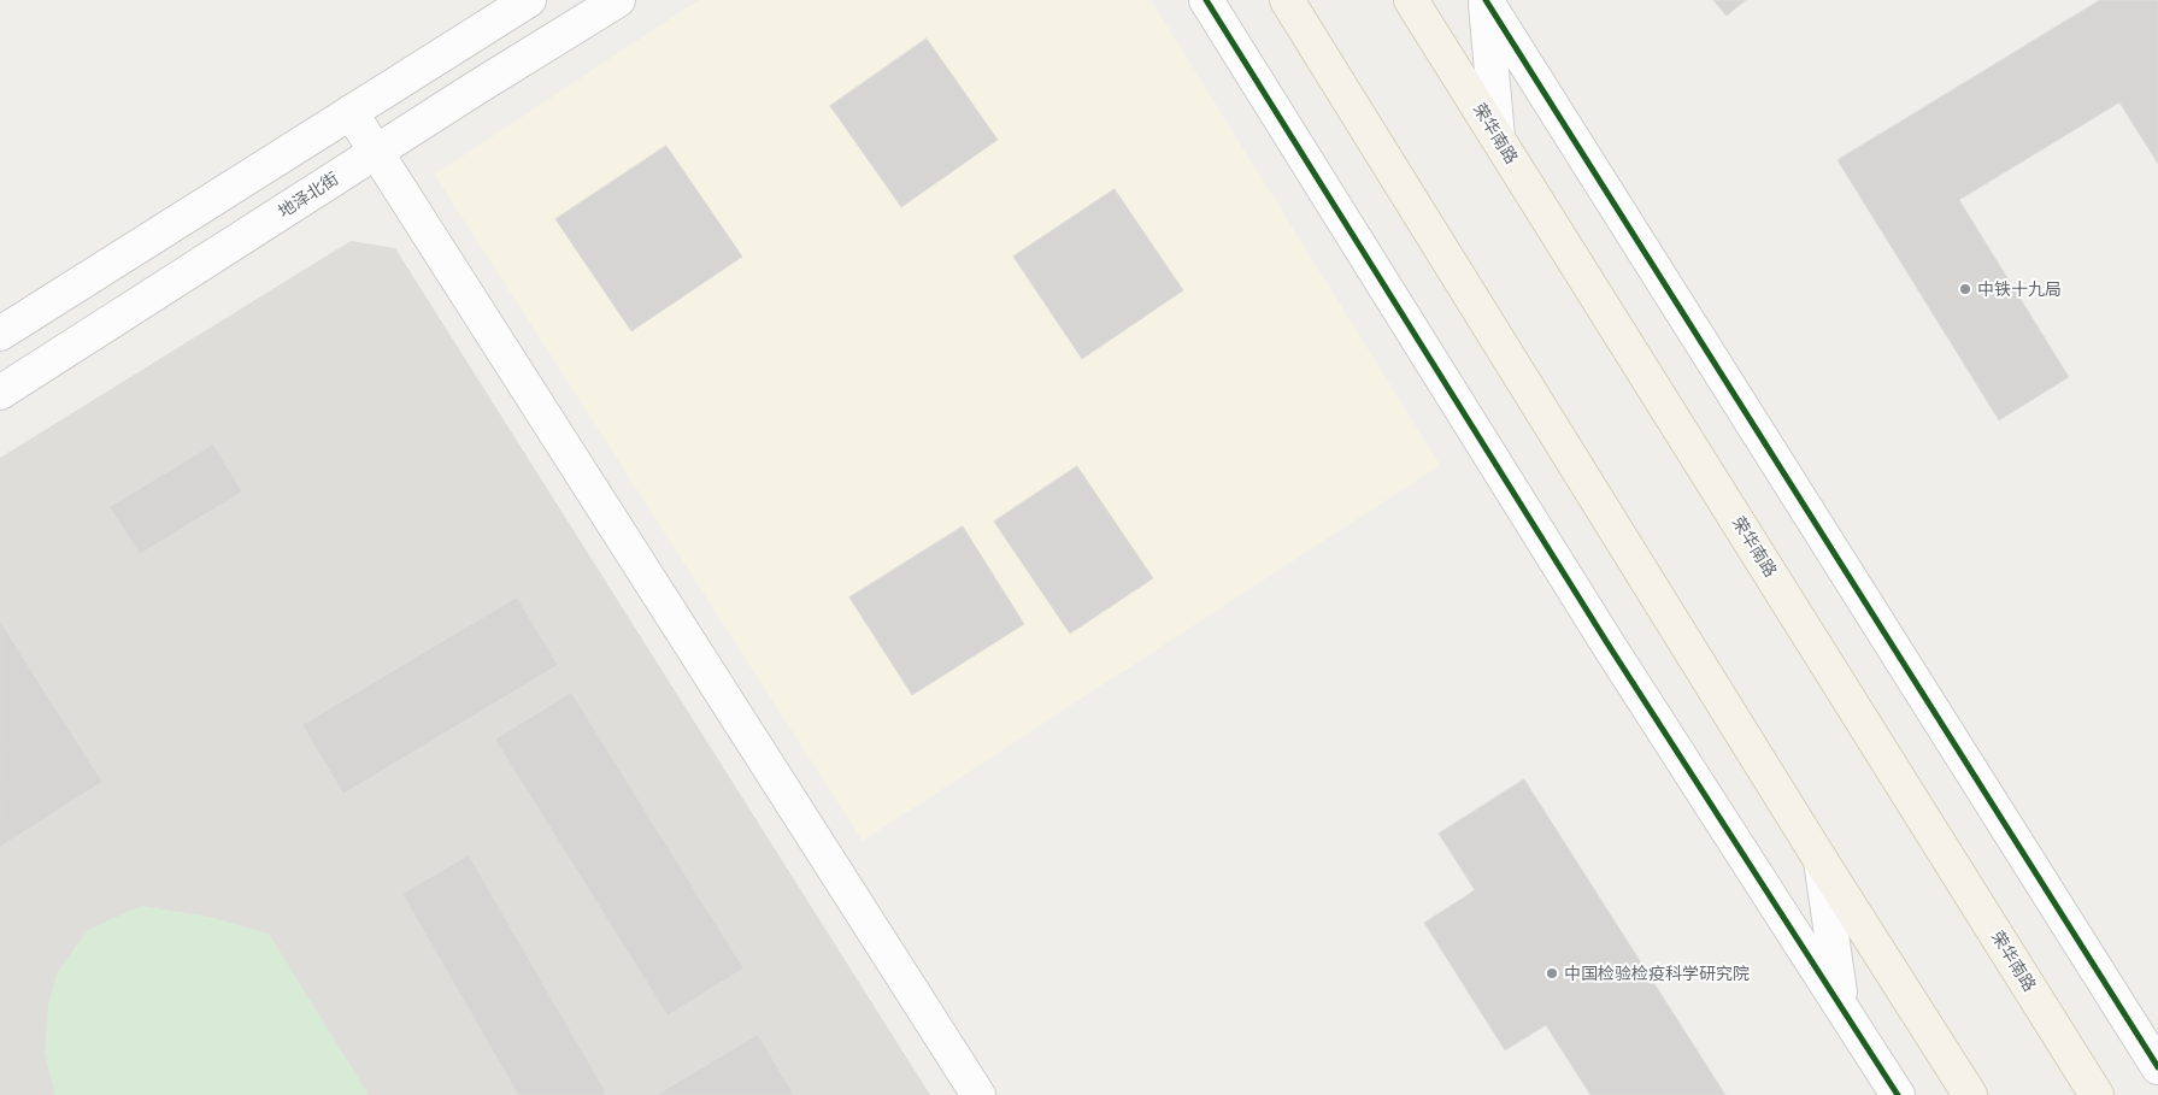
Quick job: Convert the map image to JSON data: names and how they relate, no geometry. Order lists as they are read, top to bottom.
{
  "streets": {
    "main road": ["荣华南路"],
    "street": ["地泽北街"]
  },
  "places": ["中铁十九局", "中国检验检疫科学研究院"]
}
